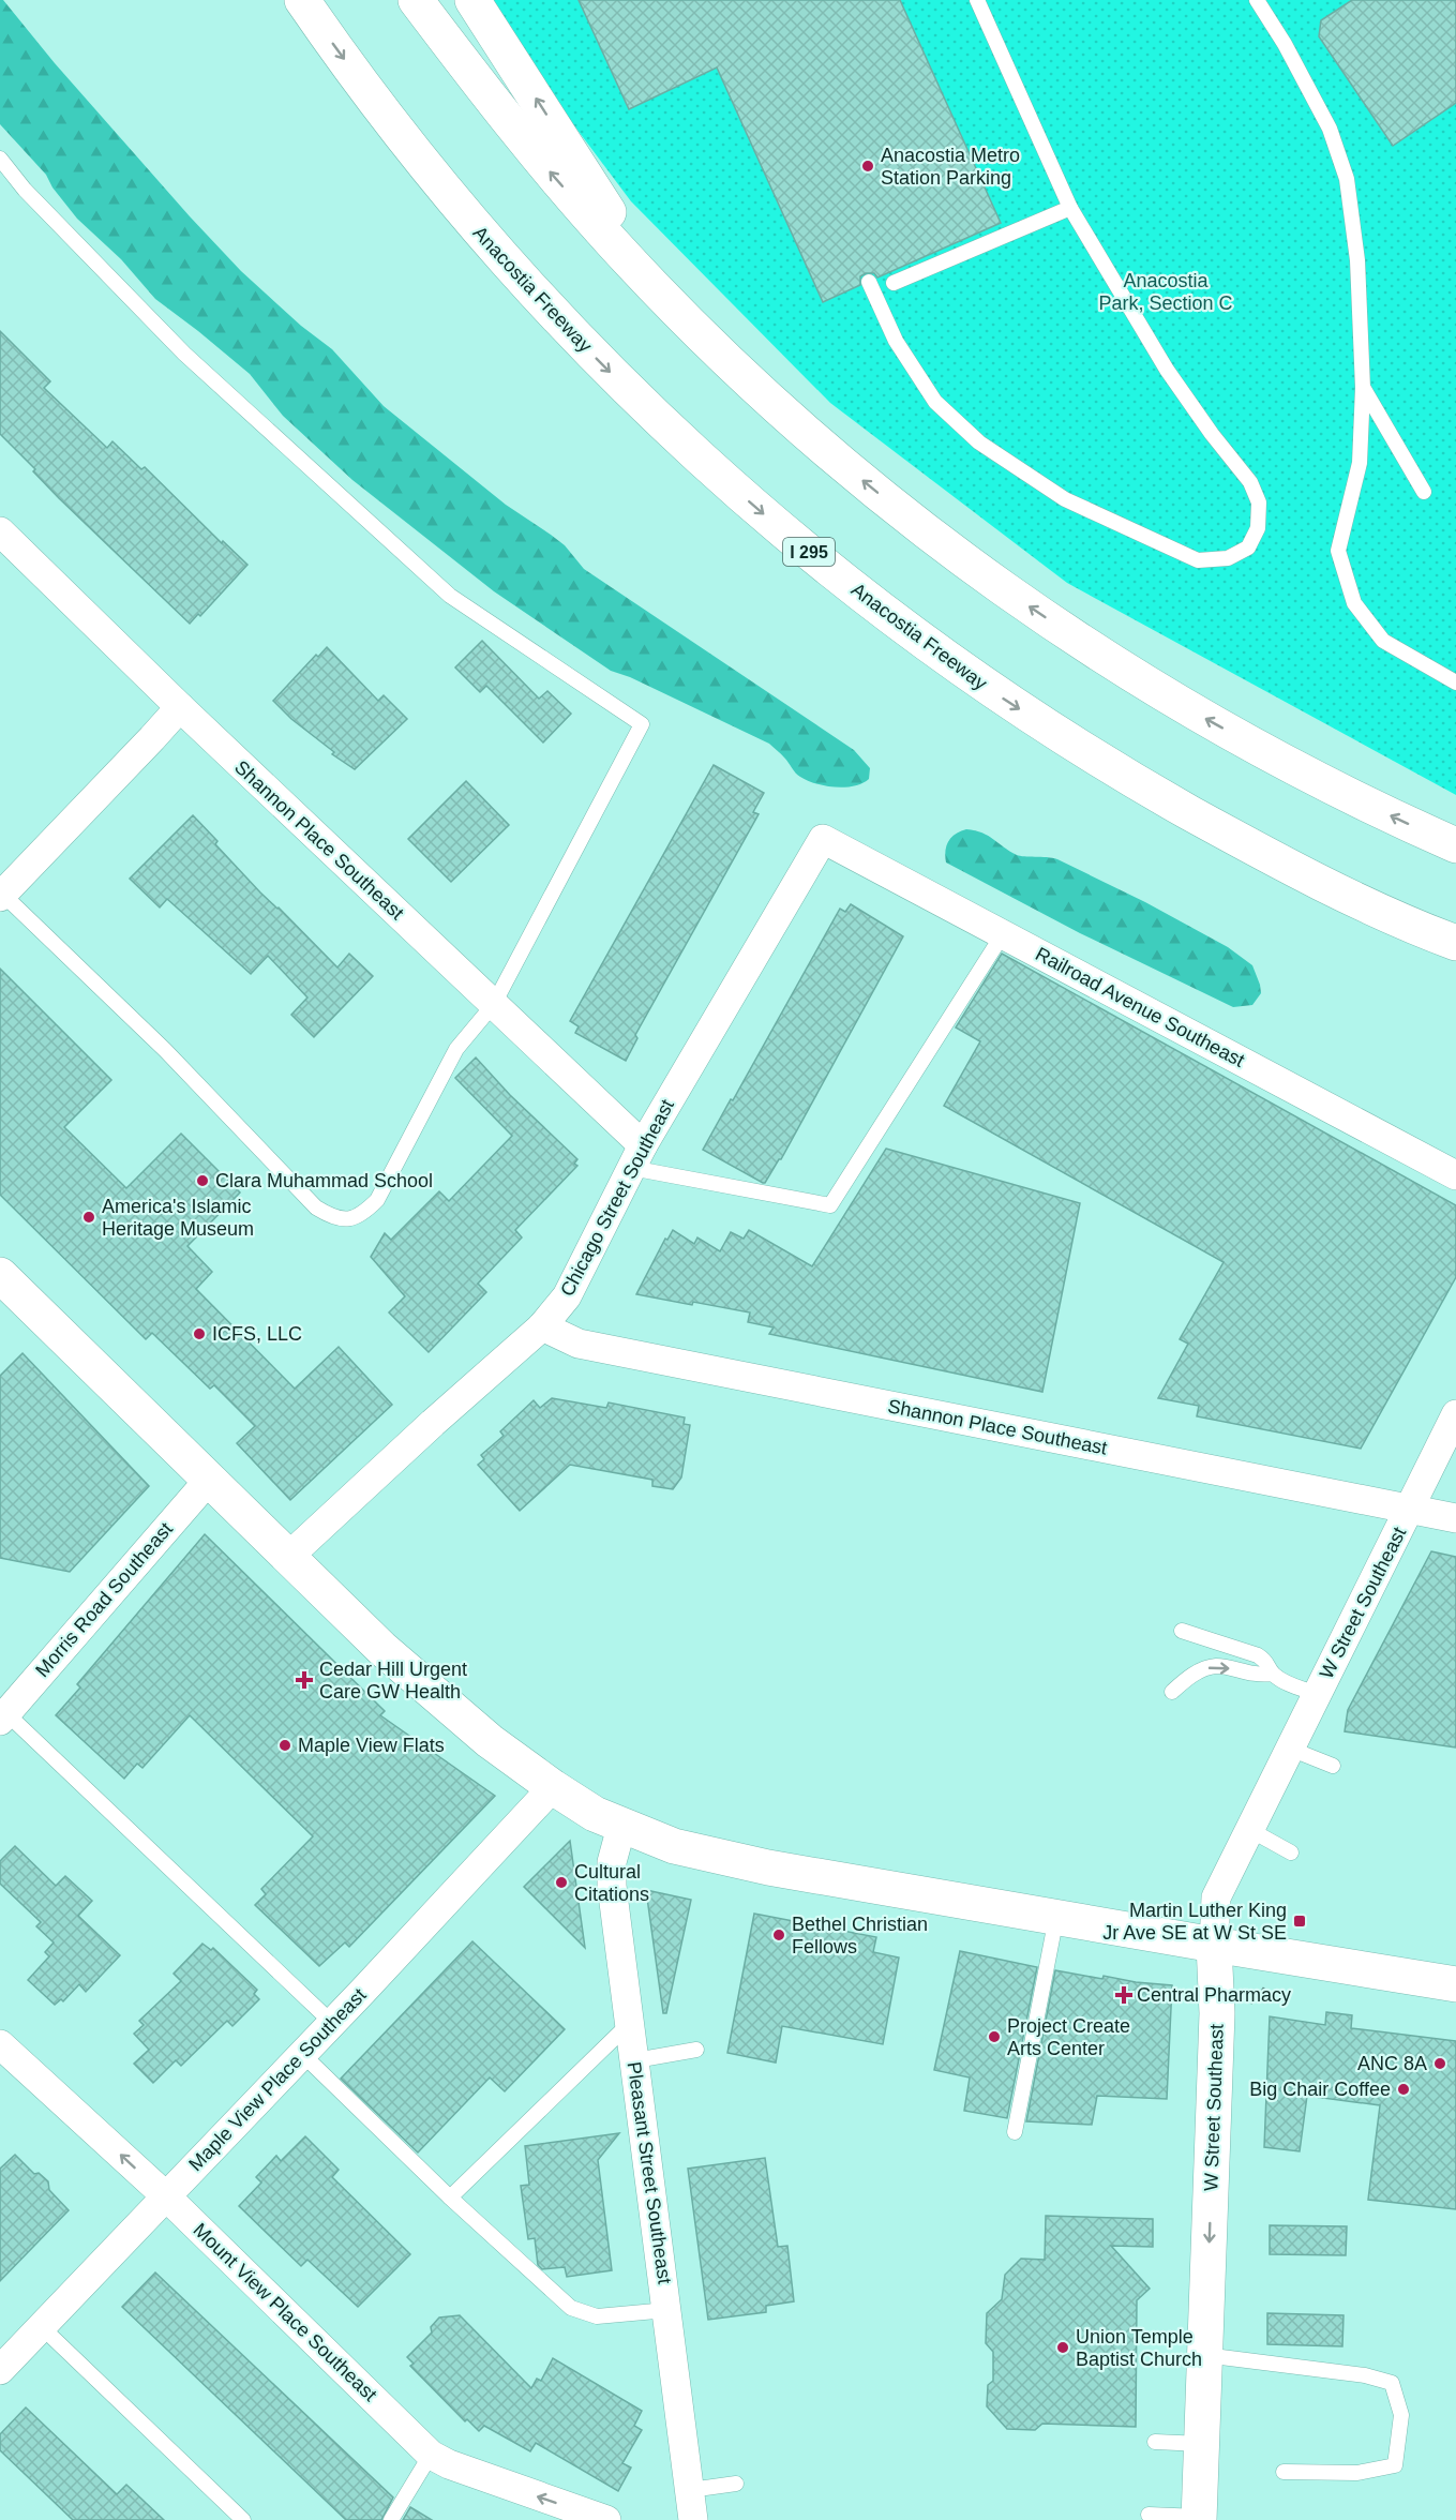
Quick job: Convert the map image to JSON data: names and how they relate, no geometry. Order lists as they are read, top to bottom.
{
  "streets": {
    "main road": ["Anacostia Freeway", "I 295", "W Street Southeast"],
    "street": [
      "Shannon Place Southeast",
      "Railroad Avenue Southeast",
      "Chicago Street Southeast",
      "Morris Road Southeast",
      "Maple View Place Southeast",
      "Pleasant Street Southeast",
      "Mount View Place Southeast"
    ]
  },
  "crossings": [
    ["Shannon Place Southeast", "Chicago Street Southeast"],
    ["Shannon Place Southeast", "W Street Southeast"],
    ["Railroad Avenue Southeast", "Chicago Street Southeast"],
    ["Maple View Place Southeast", "Mount View Place Southeast"]
  ],
  "one_way": ["W Street Southeast", "Mount View Place Southeast"],
  "parks": ["Anacostia Park, Section C"],
  "places": {
    "other": [
      "Anacostia Metro Station Parking",
      "Clara Muhammad School",
      "America's Islamic Heritage Museum",
      "ICFS, LLC",
      "Maple View Flats",
      "Cultural Citations",
      "Bethel Christian Fellows",
      "Project Create Arts Center",
      "ANC 8A",
      "Big Chair Coffee",
      "Union Temple Baptist Church"
    ],
    "health": ["Cedar Hill Urgent Care GW Health", "Central Pharmacy"],
    "transit": ["Martin Luther King Jr Ave SE at W St SE"]
  }
}
